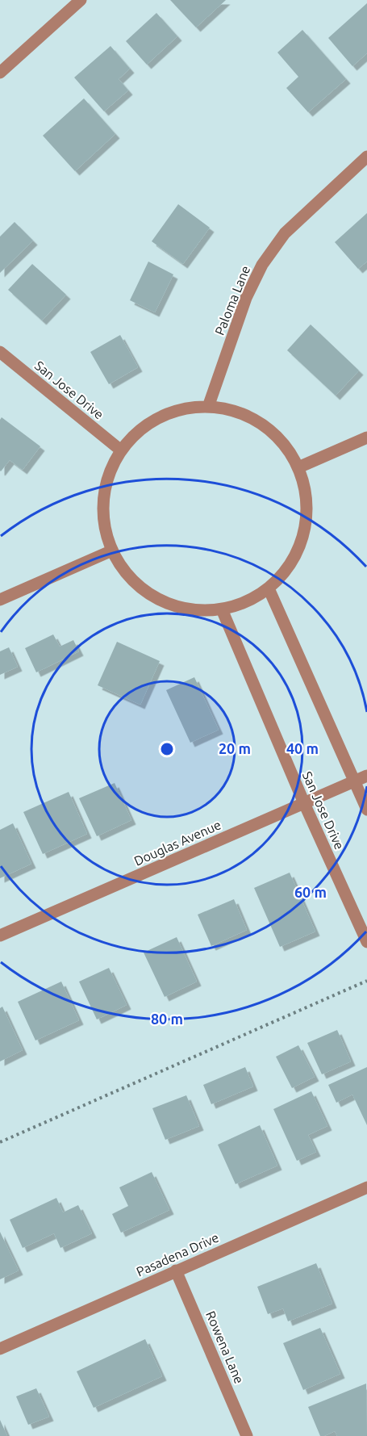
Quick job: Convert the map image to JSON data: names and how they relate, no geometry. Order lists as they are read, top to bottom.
{
  "streets": {
    "street": [
      "Paloma Lane",
      "San Jose Drive",
      "Douglas Avenue",
      "Pasadena Drive",
      "Rowena Lane"
    ]
  },
  "crossings": [
    ["San Jose Drive", "Douglas Avenue"],
    ["Pasadena Drive", "Rowena Lane"]
  ],
  "rings": [
    "20 m",
    "40 m",
    "60 m",
    "80 m"
  ]
}
